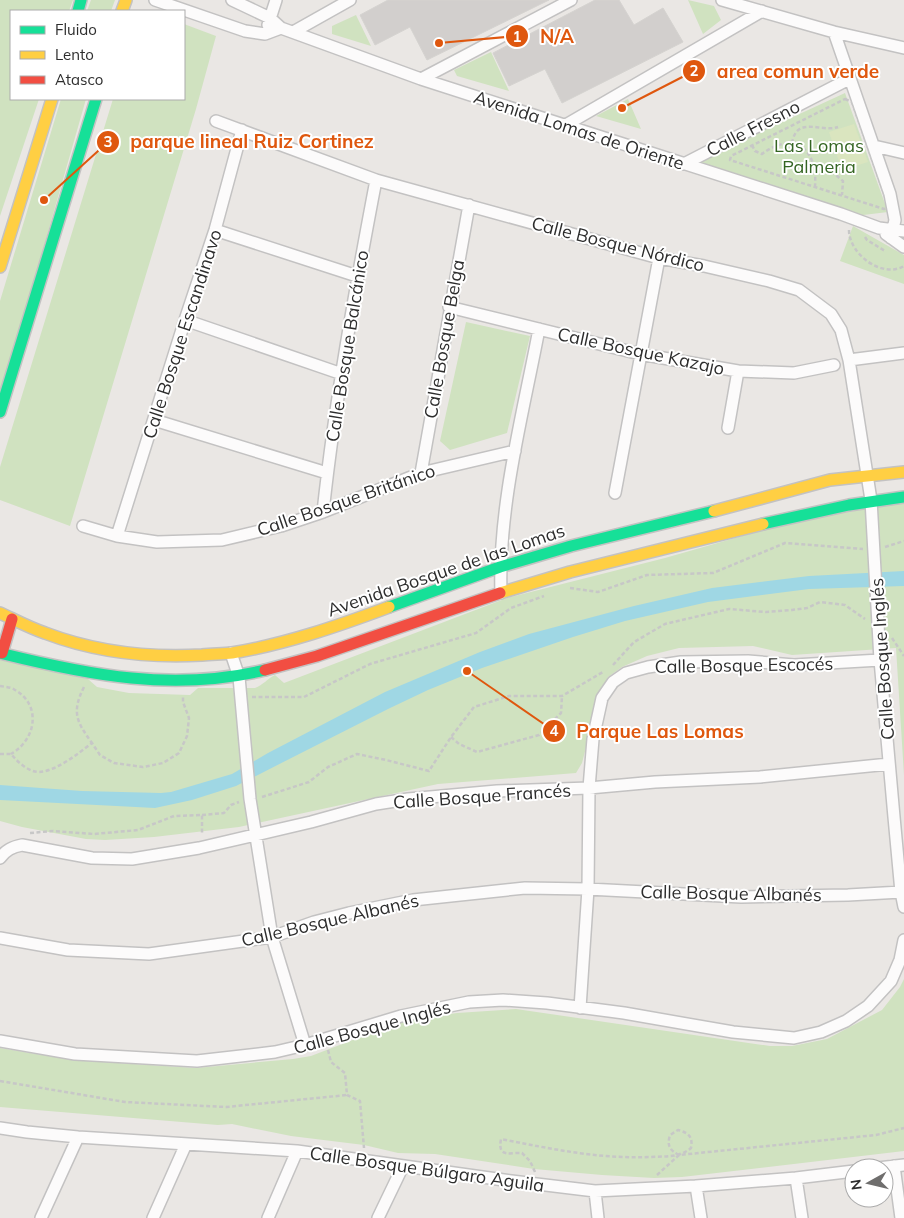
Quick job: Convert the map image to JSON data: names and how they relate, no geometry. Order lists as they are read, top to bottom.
{
  "streets": {
    "street": [
      "Calle Fresno",
      "Avenida Lomas de Oriente",
      "Calle Bosque Nórdico",
      "Calle Bosque Escandinavo",
      "Calle Bosque Belga",
      "Calle Bosque Balcánico",
      "Calle Bosque Kazajo",
      "Calle Bosque Británico",
      "Avenida Bosque de las Lomas",
      "Calle Bosque Inglés",
      "Calle Bosque Escocés",
      "Calle Bosque Francés",
      "Calle Bosque Albanés",
      "Calle Bosque Búlgaro Aguila"
    ]
  },
  "crossings": [
    ["Calle Fresno", "Avenida Lomas de Oriente"],
    ["Calle Bosque Nórdico", "Calle Bosque Escandinavo"],
    ["Calle Bosque Nórdico", "Calle Bosque Belga"],
    ["Calle Bosque Nórdico", "Calle Bosque Balcánico"],
    ["Calle Bosque Nórdico", "Avenida Bosque de las Lomas"],
    ["Calle Bosque Nórdico", "Calle Bosque Inglés"],
    ["Calle Bosque Escandinavo", "Calle Bosque Británico"],
    ["Calle Bosque Belga", "Calle Bosque Kazajo"],
    ["Calle Bosque Belga", "Calle Bosque Británico"],
    ["Calle Bosque Balcánico", "Calle Bosque Británico"],
    ["Avenida Bosque de las Lomas", "Calle Bosque Inglés"],
    ["Calle Bosque Inglés", "Calle Bosque Escocés"],
    ["Calle Bosque Inglés", "Calle Bosque Francés"],
    ["Calle Bosque Inglés", "Calle Bosque Albanés"],
    ["Calle Bosque Escocés", "Calle Bosque Francés"],
    ["Calle Bosque Escocés", "Calle Bosque Albanés"]
  ],
  "parks": ["Las Lomas Palmeria"],
  "places": [
    "N/A",
    "area comun verde",
    "parque lineal Ruiz Cortinez",
    "Parque Las Lomas"
  ],
  "legend": ["Fluido", "Lento", "Atasco"],
  "north": "left"
}
